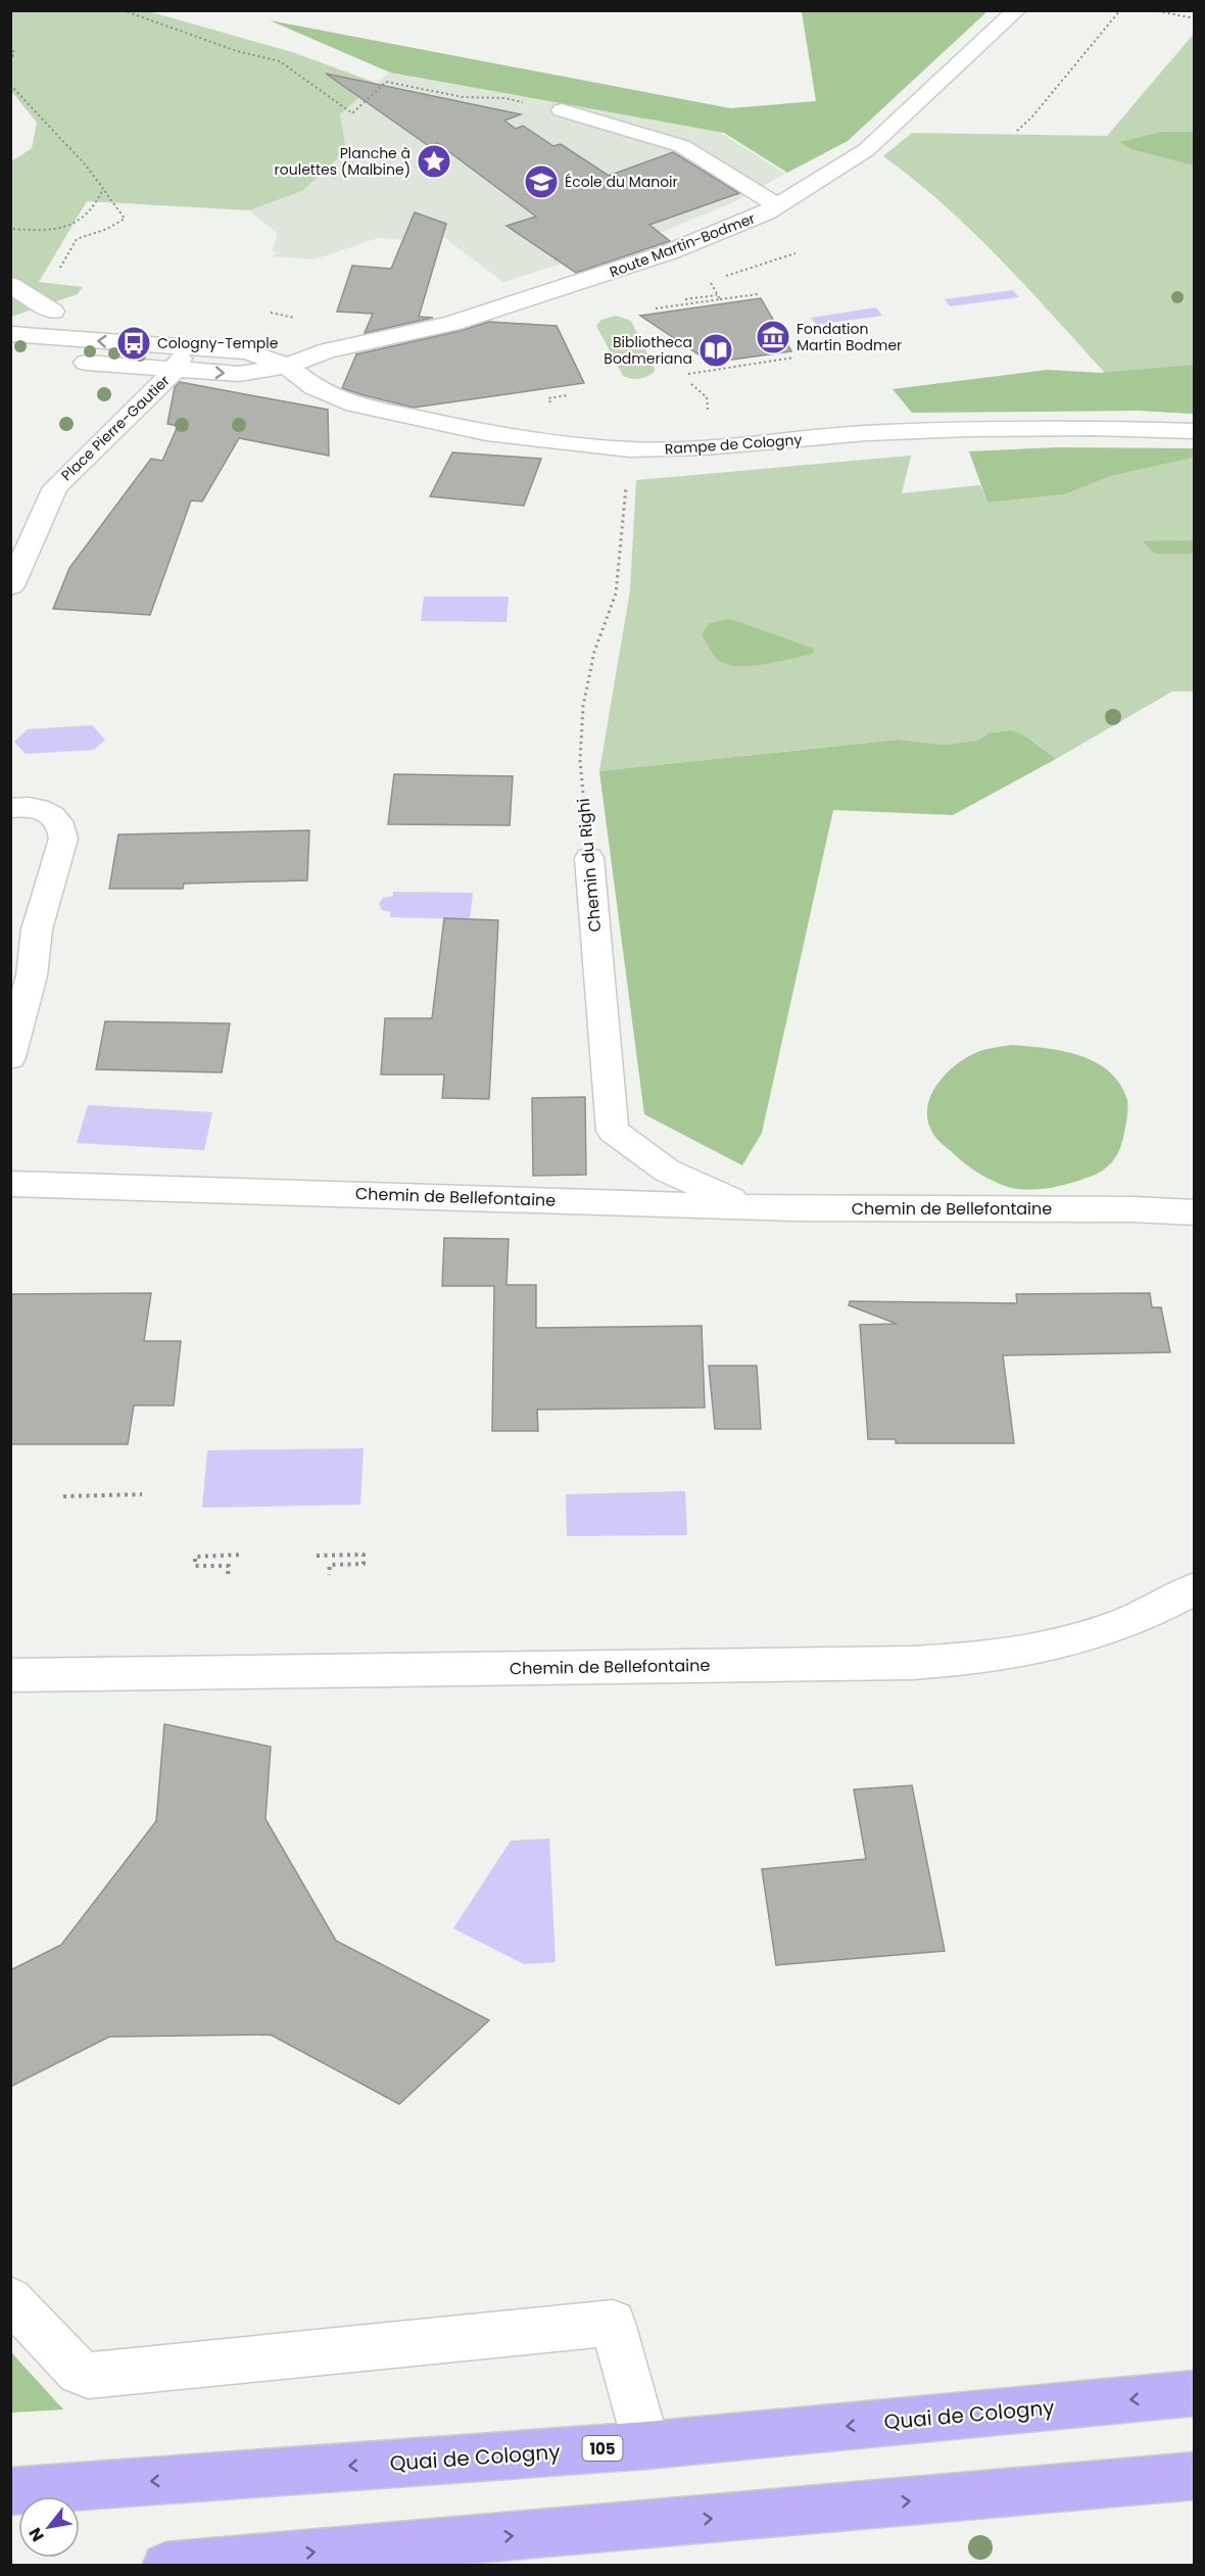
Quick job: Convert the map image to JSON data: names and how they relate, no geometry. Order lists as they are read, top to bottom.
{
  "streets": {
    "main road": ["Quai de Cologny", "105"],
    "street": [
      "Route Martin-Bodmer",
      "Place Pierre-Gautier",
      "Rampe de Cologny",
      "Chemin du Righi",
      "Chemin de Bellefontaine"
    ]
  },
  "crossings": [
    ["Route Martin-Bodmer", "Place Pierre-Gautier"],
    ["Route Martin-Bodmer", "Rampe de Cologny"],
    ["Rampe de Cologny", "Chemin du Righi"],
    ["Chemin du Righi", "Chemin de Bellefontaine"]
  ],
  "places": {
    "place": ["Planche à roulettes (Malbine)"],
    "school or university": ["École du Manoir"],
    "museum": ["Fondation Martin Bodmer"],
    "bus stop": ["Cologny-Temple"],
    "library": ["Bibliotheca Bodmeriana"]
  },
  "north": "bottom left"
}
